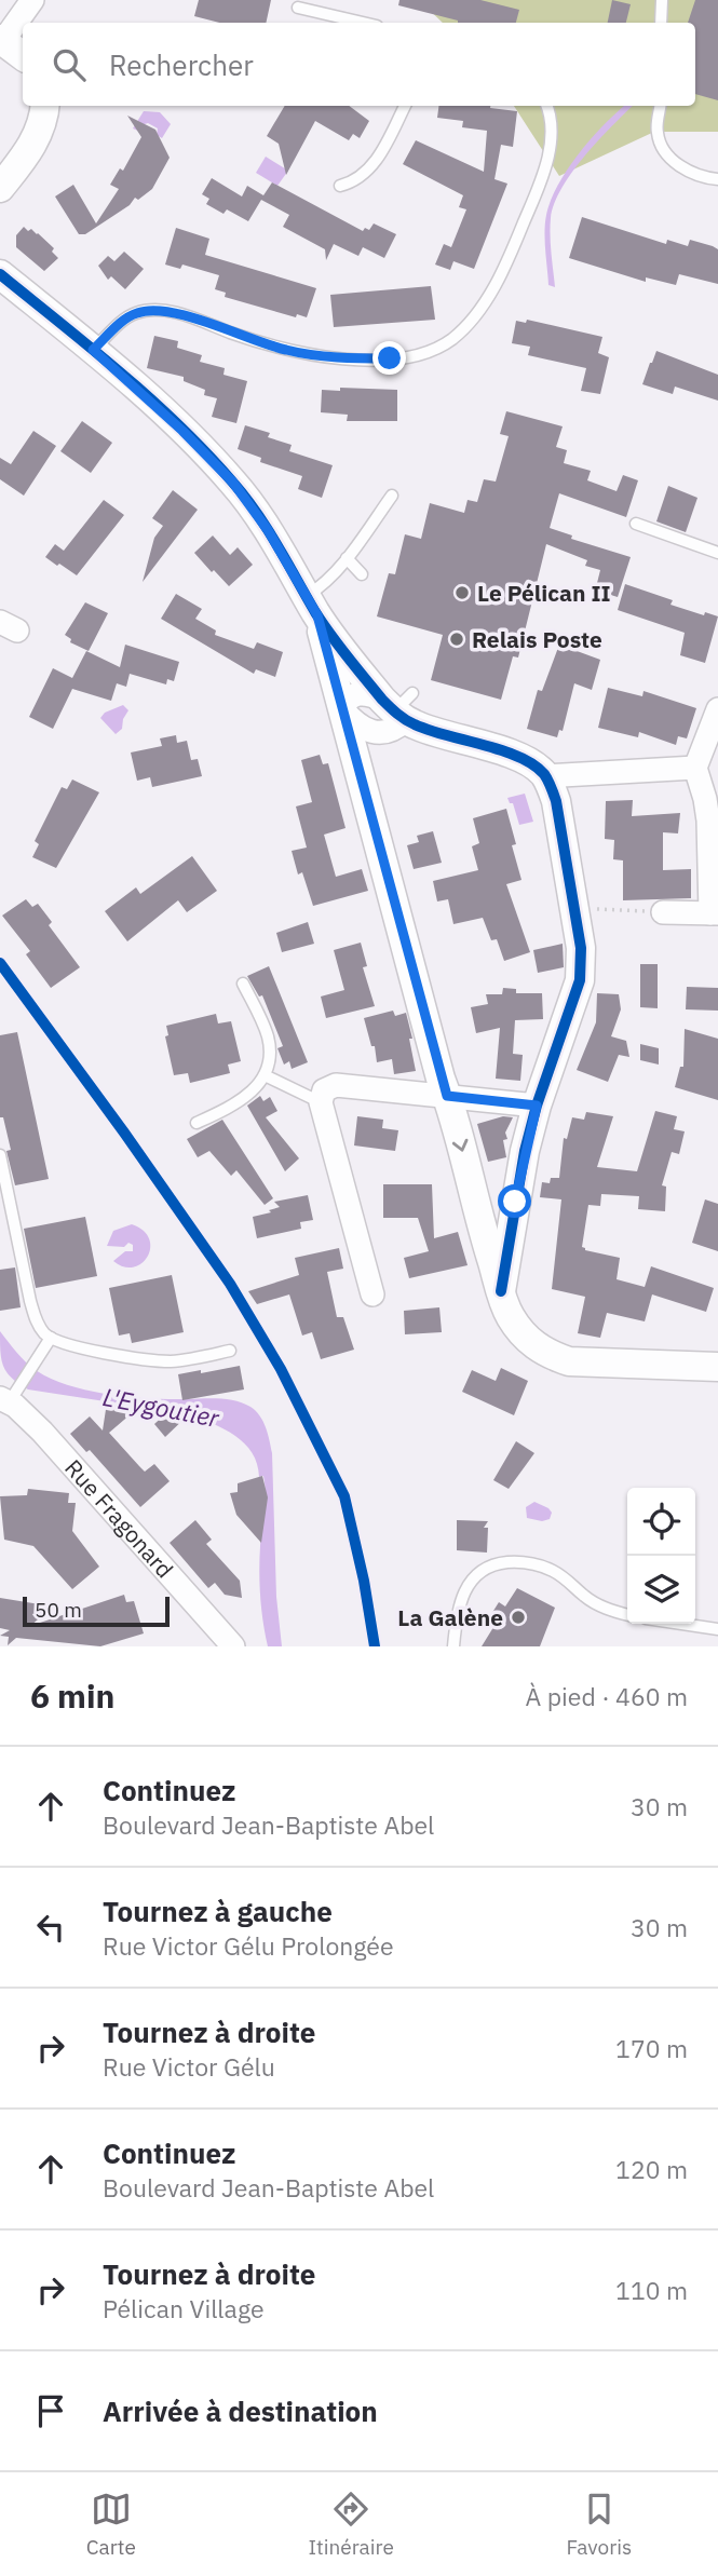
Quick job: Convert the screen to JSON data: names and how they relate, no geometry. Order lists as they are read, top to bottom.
{
  "streets": {
    "street": ["Rue Fragonard"]
  },
  "water": ["L'Eygoutier"],
  "places": ["Le Pélican II", "Relais Poste", "La Galène"],
  "scale_bar": "50 m",
  "page": {
    "search": "Rechercher",
    "scale": "50 m",
    "heading": ["6 min", "À pied · 460 m"],
    "list": [
      ["Continuez", "Boulevard Jean-Baptiste Abel", "30 m"],
      ["Tournez à gauche", "Rue Victor Gélu Prolongée", "30 m"],
      ["Tournez à droite", "Rue Victor Gélu", "170 m"],
      ["Continuez", "Boulevard Jean-Baptiste Abel", "120 m"],
      ["Tournez à droite", "Pélican Village", "110 m"],
      "Arrivée à destination"
    ],
    "nav": ["Carte", "Itinéraire", "Favoris"]
  }
}
